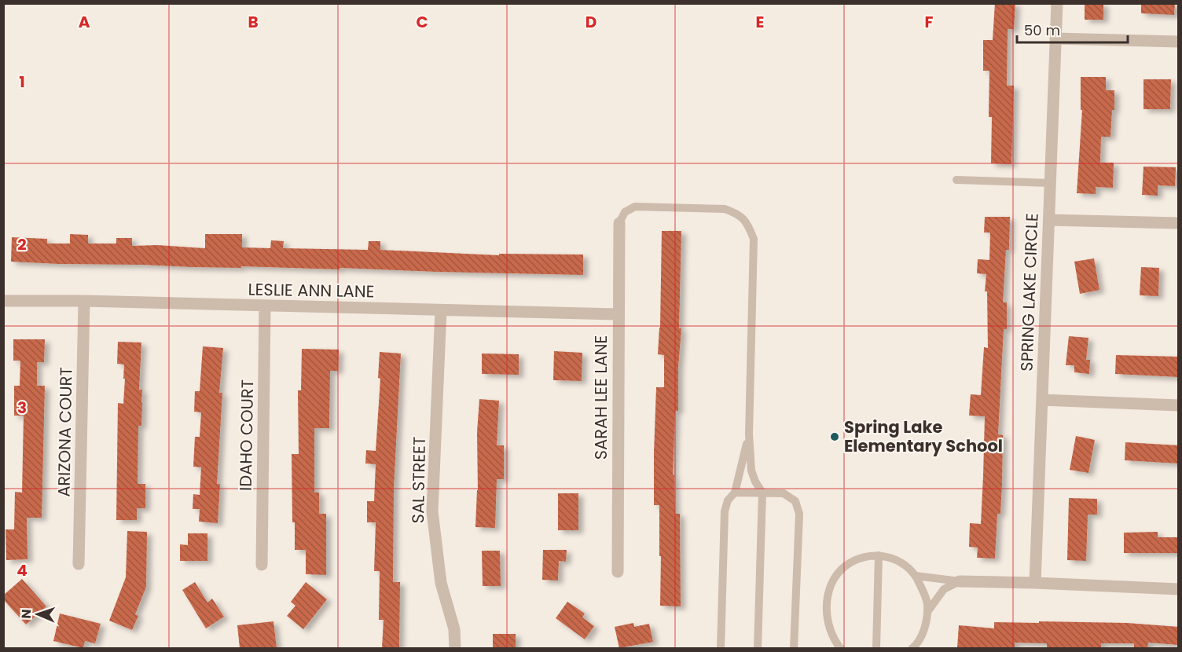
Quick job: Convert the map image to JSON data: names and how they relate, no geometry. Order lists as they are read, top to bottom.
{
  "streets": {
    "street": [
      "LESLIE ANN LANE",
      "SPRING LAKE CIRCLE",
      "SARAH LEE LANE",
      "ARIZONA COURT",
      "IDAHO COURT",
      "SAL STREET"
    ]
  },
  "crossings": [
    ["LESLIE ANN LANE", "SARAH LEE LANE"],
    ["LESLIE ANN LANE", "ARIZONA COURT"],
    ["LESLIE ANN LANE", "IDAHO COURT"],
    ["LESLIE ANN LANE", "SAL STREET"]
  ],
  "places": ["Spring Lake Elementary School"],
  "scale_bar": "50 m",
  "north": "left",
  "grid": {
    "columns": [
      "A",
      "B",
      "C",
      "D",
      "E",
      "F"
    ],
    "rows": [
      "1",
      "2",
      "3",
      "4"
    ]
  }
}
